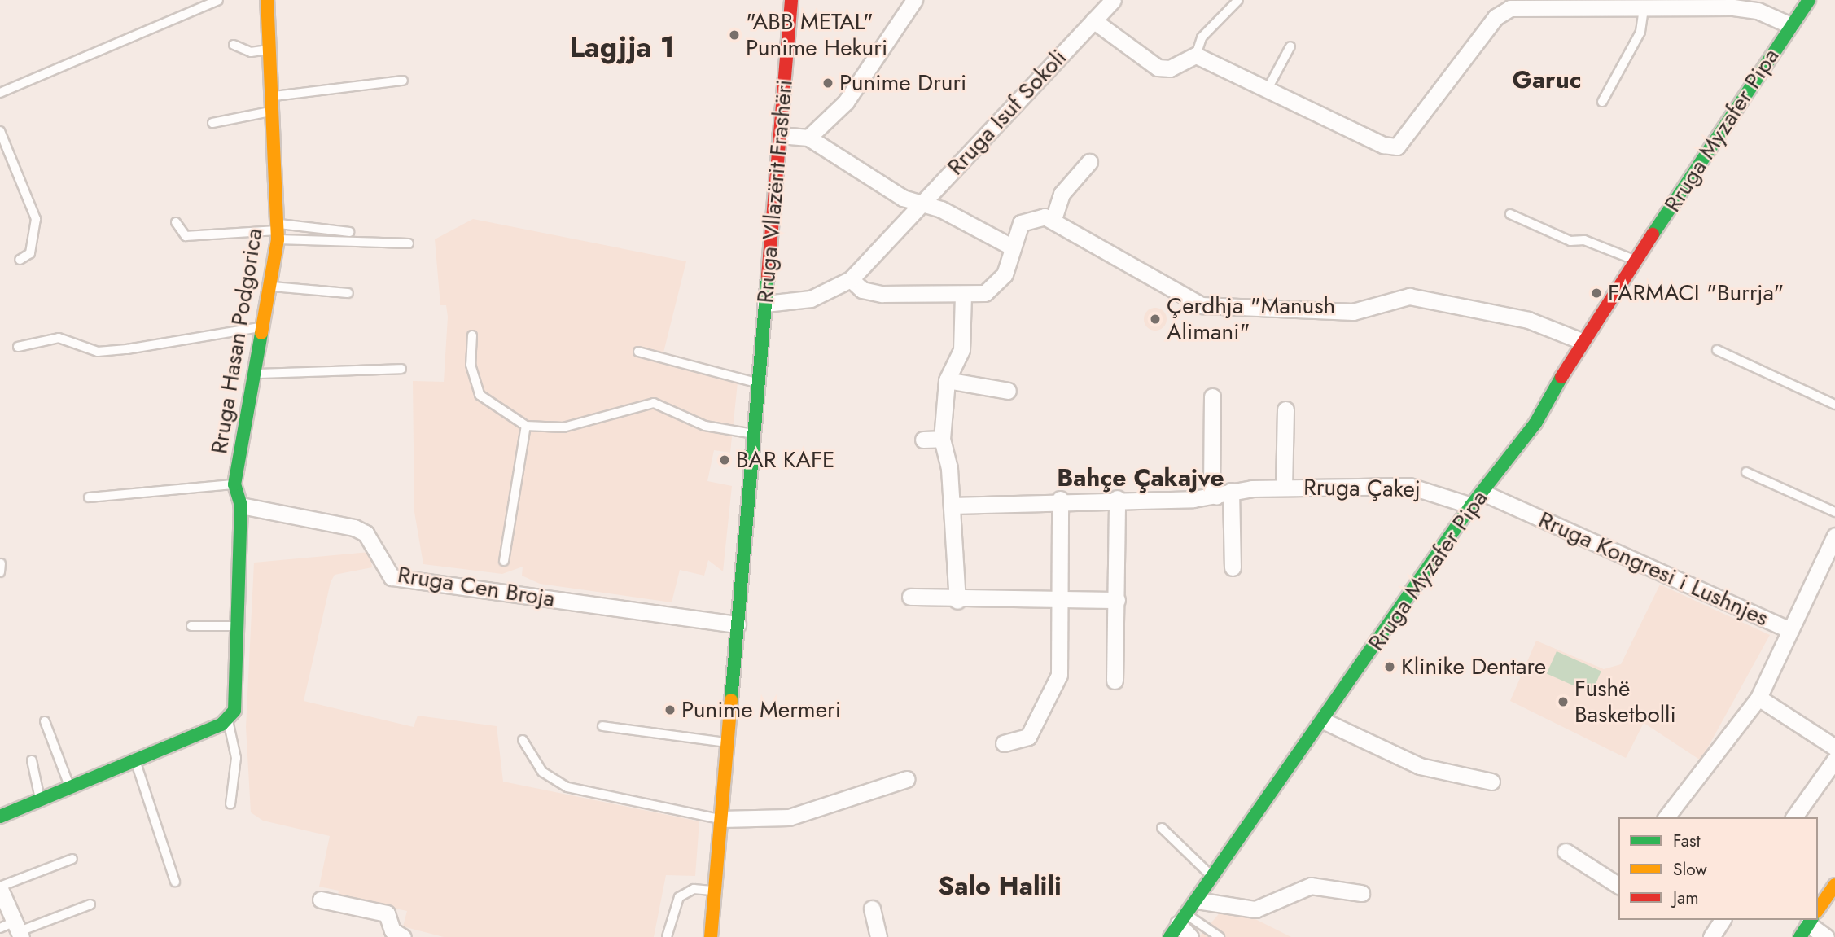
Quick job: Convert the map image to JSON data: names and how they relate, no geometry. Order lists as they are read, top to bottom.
{
  "streets": {
    "street": [
      "Rruga Isuf Sokoli",
      "Rruga Myzafer Pipa",
      "Rruga Vllazërit Frashëri",
      "Rruga Hasan Podgorica",
      "Rruga Çakej",
      "Rruga Kongresi i Lushnjes",
      "Rruga Cen Broja"
    ]
  },
  "crossings": [
    ["Rruga Isuf Sokoli", "Rruga Vllazërit Frashëri"],
    ["Rruga Myzafer Pipa", "Rruga Çakej"],
    ["Rruga Myzafer Pipa", "Rruga Kongresi i Lushnjes"],
    ["Rruga Vllazërit Frashëri", "Rruga Cen Broja"],
    ["Rruga Hasan Podgorica", "Rruga Cen Broja"]
  ],
  "districts": [
    "Lagjja 1",
    "Garuc",
    "Bahçe Çakajve",
    "Salo Halili"
  ],
  "places": [
    "\"ABB METAL\" Punime Hekuri",
    "Punime Druri",
    "FARMACI \"Burrja\"",
    "Çerdhja \"Manush Alimani\"",
    "BAR KAFE",
    "Klinike Dentare",
    "Fushë Basketbolli",
    "Punime Mermeri"
  ],
  "legend": ["Fast", "Slow", "Jam"]
}
